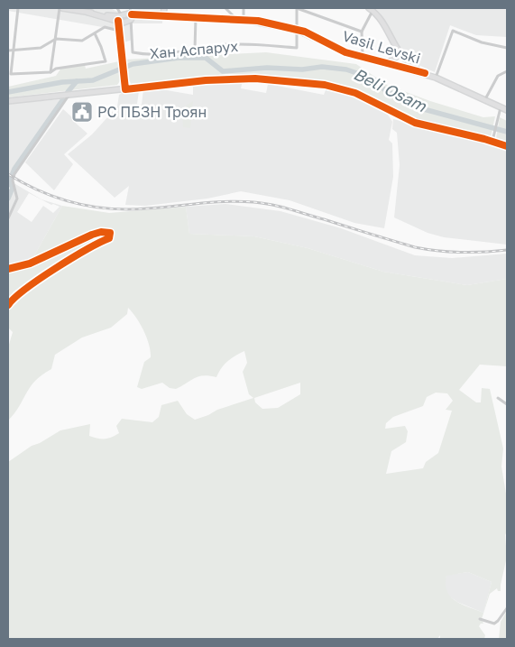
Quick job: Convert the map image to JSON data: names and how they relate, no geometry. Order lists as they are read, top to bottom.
{
  "streets": {
    "street": ["Vasil Levski", "Хан Аспарух"]
  },
  "crossings": [
    ["Vasil Levski", "Хан Аспарух"]
  ],
  "water": ["Beli Osam"],
  "places": {
    "public building": ["РС ПБЗН Троян"]
  }
}
